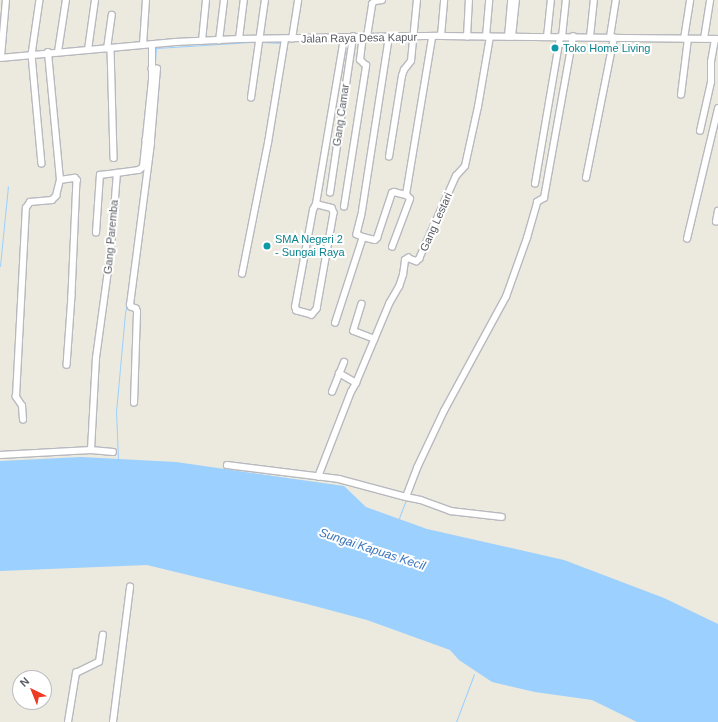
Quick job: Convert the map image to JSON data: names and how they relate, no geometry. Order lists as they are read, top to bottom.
{
  "streets": {
    "street": [
      "Jalan Raya Desa Kapur",
      "Gang Camar",
      "Gang Lestari",
      "Gang Paremba"
    ]
  },
  "crossings": [
    ["Jalan Raya Desa Kapur", "Gang Camar"],
    ["Jalan Raya Desa Kapur", "Gang Lestari"]
  ],
  "water": ["Sungai Kapuas Kecil"],
  "places": ["Toko Home Living", "SMA Negeri 2 - Sungai Raya"],
  "north": "top left"
}
